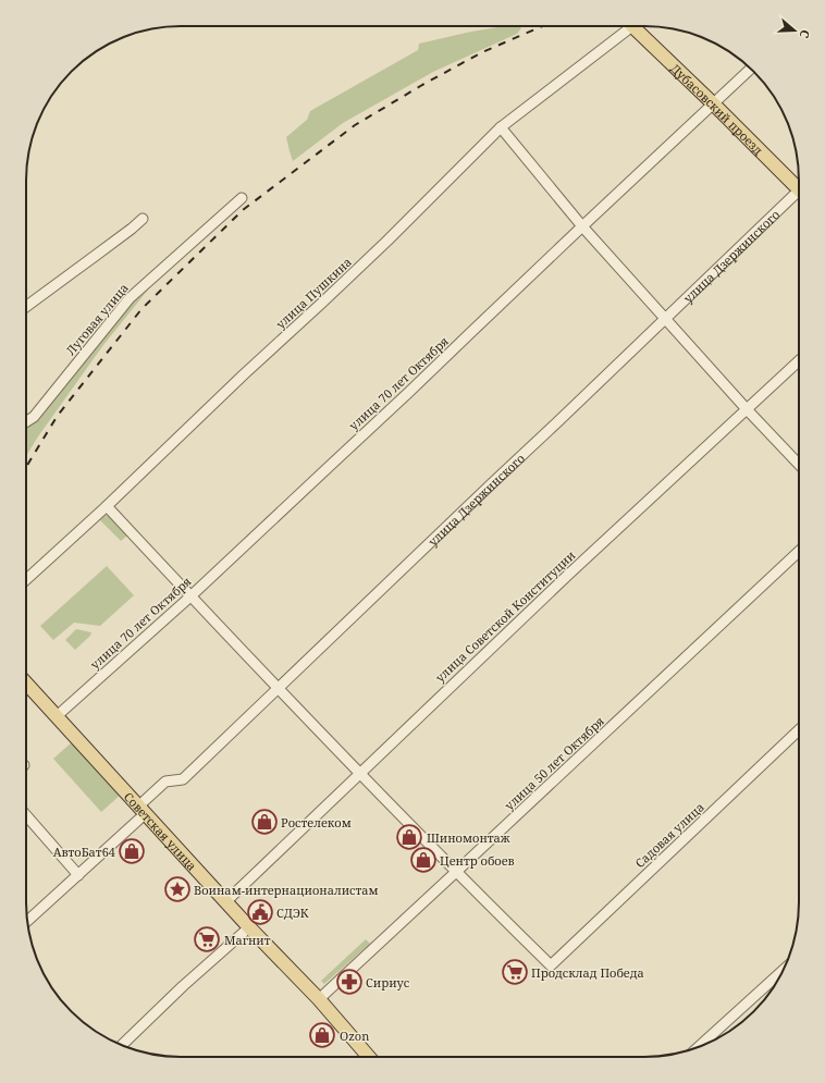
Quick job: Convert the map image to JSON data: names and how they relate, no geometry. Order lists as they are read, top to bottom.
{
  "streets": {
    "main road": ["Дубасовский проезд", "Советская улица"],
    "street": [
      "улица Дзержинского",
      "улица Пушкина",
      "Луговая улица",
      "улица 70 лет Октября",
      "улица Советской Конституции",
      "улица 50 лет Октября",
      "Садовая улица"
    ]
  },
  "crossings": [
    ["Дубасовский проезд", "улица 70 лет Октября"],
    ["улица Дзержинского", "Советская улица"],
    ["улица 70 лет Октября", "Советская улица"],
    ["улица Советской Конституции", "Советская улица"],
    ["улица 50 лет Октября", "Советская улица"],
    ["улица 50 лет Октября", "Садовая улица"]
  ],
  "places": {
    "shop": [
      "Ростелеком",
      "Шиномонтаж",
      "АвтоБат64",
      "Центр обоев",
      "Ozon"
    ],
    "place": ["Воинам-интернационалистам"],
    "public building": ["СДЭК"],
    "supermarket": ["Магнит", "Продсклад Победа"],
    "pharmacy": ["Сириус"]
  },
  "north": "right"
}
